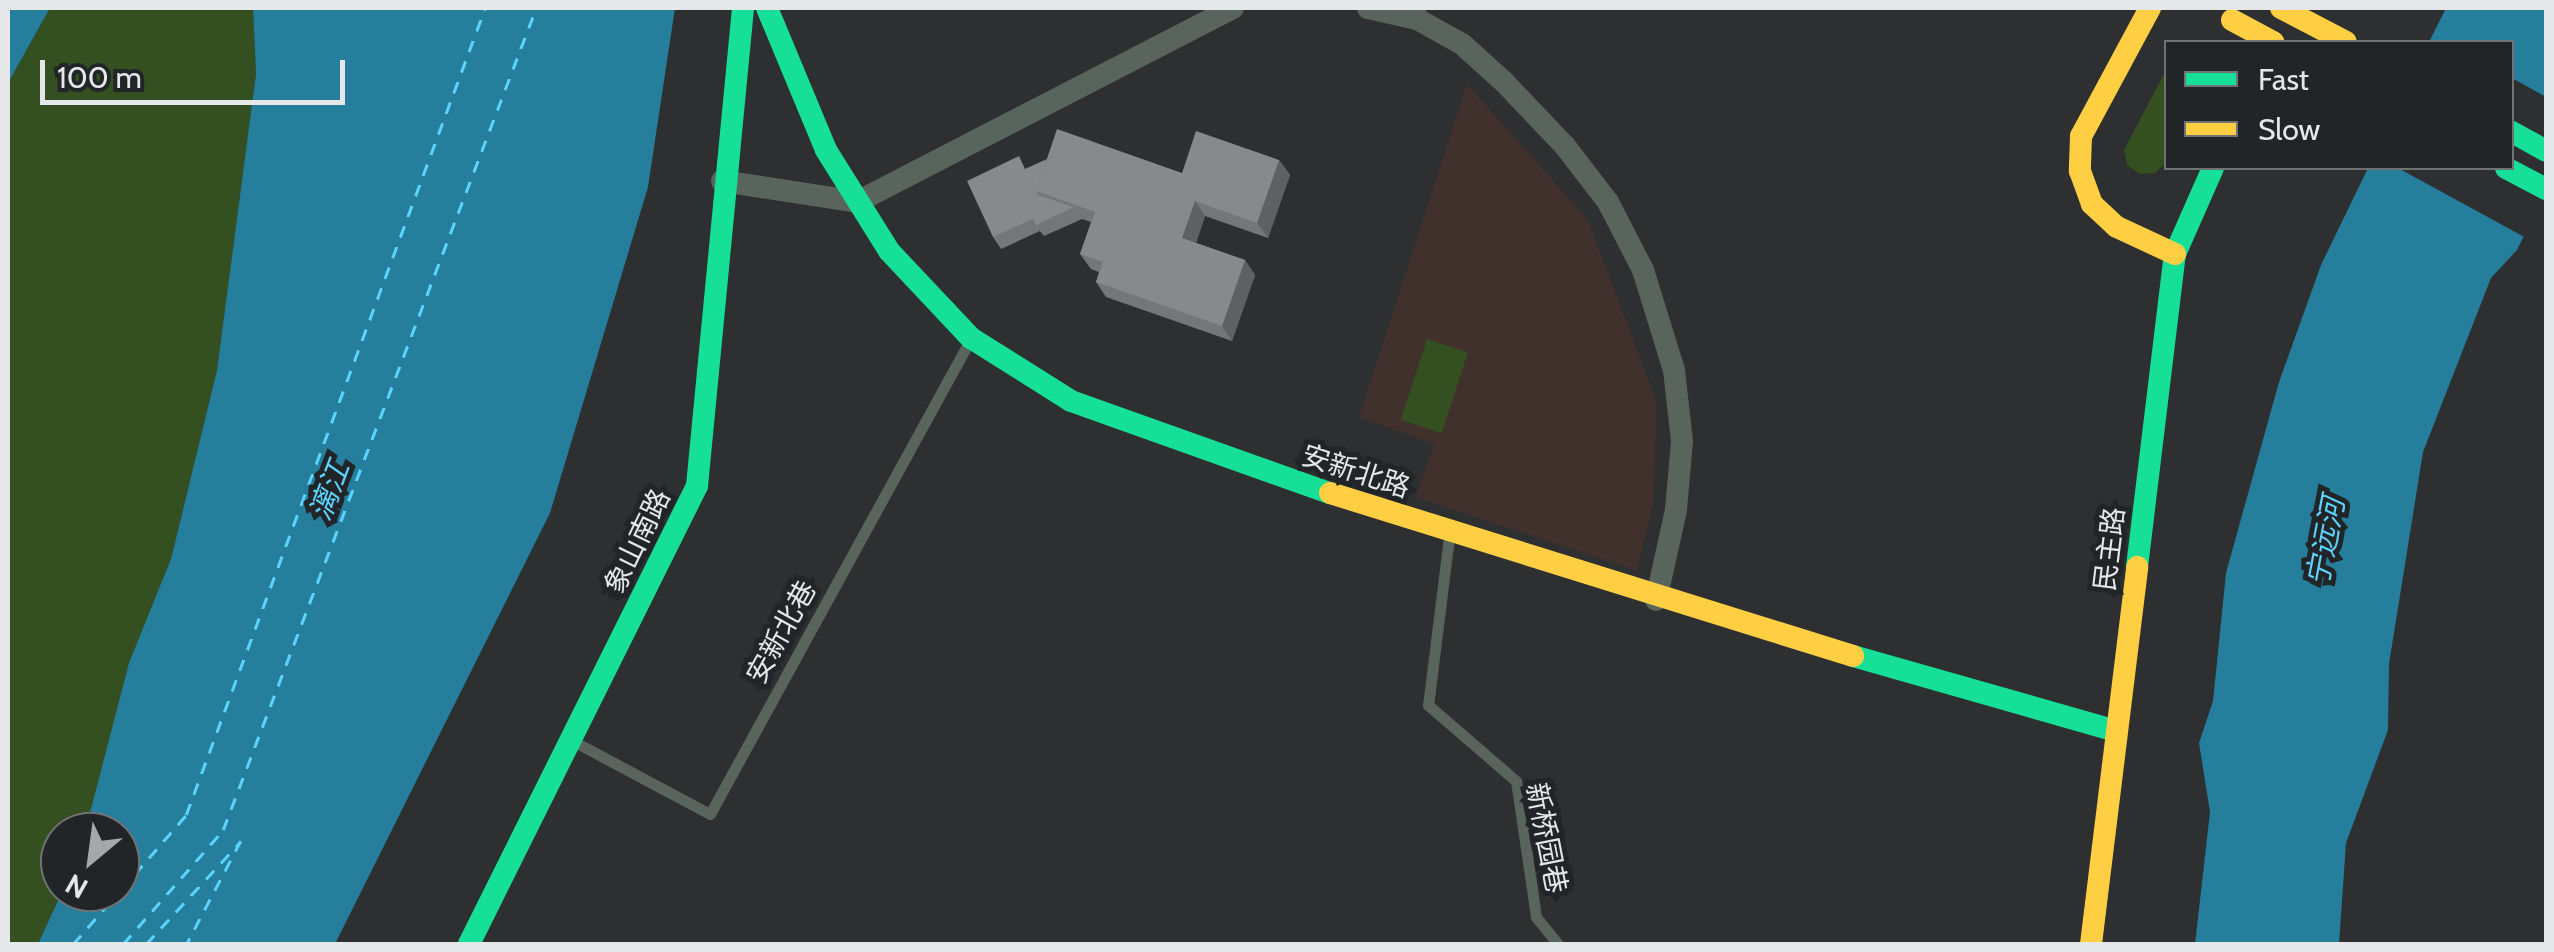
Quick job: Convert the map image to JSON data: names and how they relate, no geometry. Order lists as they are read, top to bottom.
{
  "streets": {
    "main road": ["安新北路", "象山南路", "民主路"],
    "lane": ["安新北巷", "新桥园巷"]
  },
  "crossings": [
    ["安新北路", "民主路"],
    ["安新北路", "安新北巷"],
    ["安新北路", "新桥园巷"],
    ["象山南路", "安新北巷"]
  ],
  "water": ["漓江", "宁远河"],
  "legend": ["Fast", "Slow"],
  "scale_bar": "100 m",
  "north": "bottom left"
}
